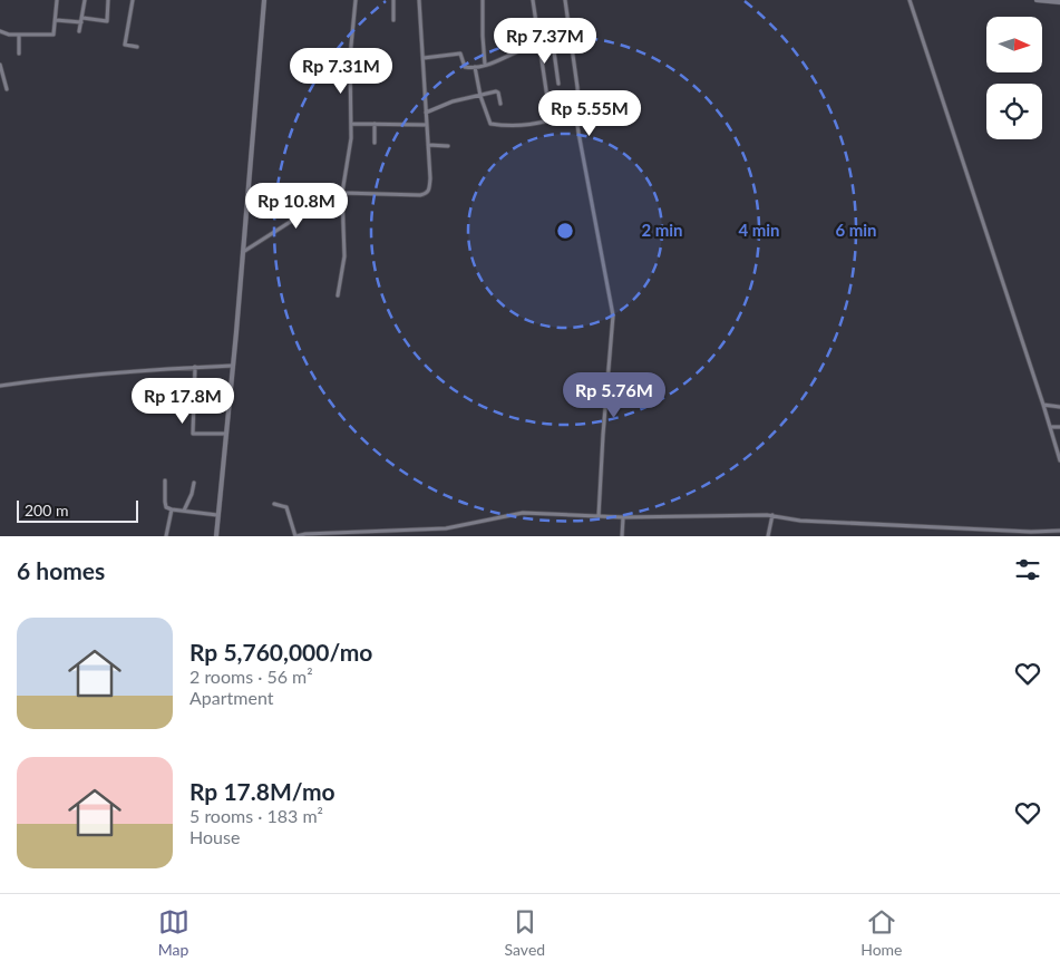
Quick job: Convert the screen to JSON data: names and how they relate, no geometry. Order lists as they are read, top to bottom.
{
  "scale_bar": "200 m",
  "north": "right",
  "page": {
    "price": [
      "Rp 7.37M",
      "Rp 7.31M",
      "Rp 5.55M",
      "Rp 10.8M",
      "Rp 5.76M",
      "Rp 17.8M"
    ],
    "scale": "200 m",
    "heading": "6 homes",
    "list": [
      {
        "name": "Rp 5,760,000/mo",
        "note": "2 rooms · 56 m² · Apartment"
      },
      {
        "name": "Rp 17.8M/mo",
        "note": "5 rooms · 183 m² · House"
      }
    ],
    "tabs": ["Map", "Saved", "Home"]
  },
  "rings": ["2 min", "4 min", "6 min"]
}
